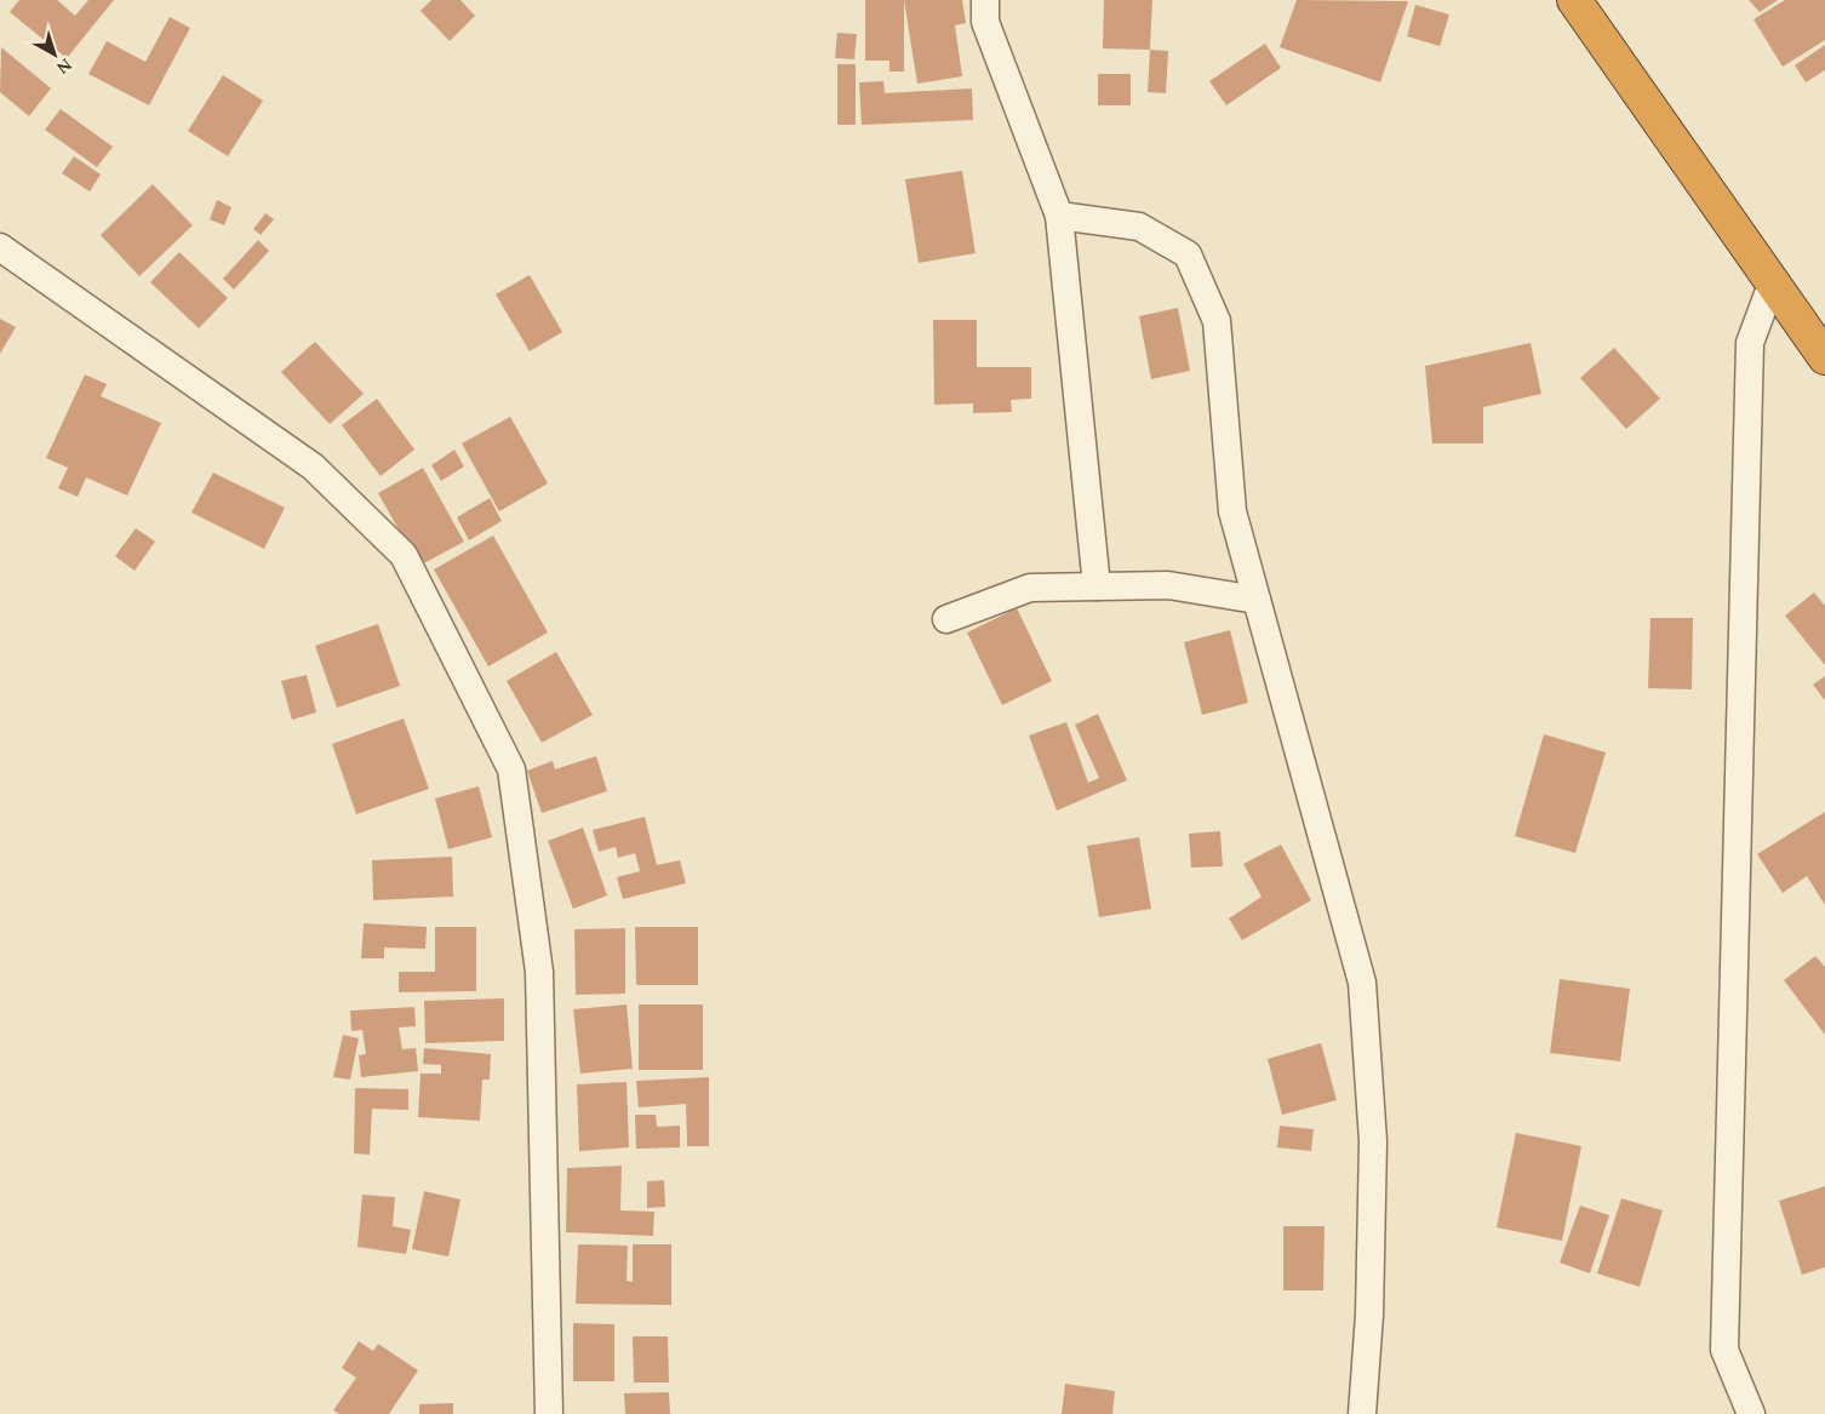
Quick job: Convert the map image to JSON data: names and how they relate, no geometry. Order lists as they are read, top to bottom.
{
  "north": "bottom right"
}
